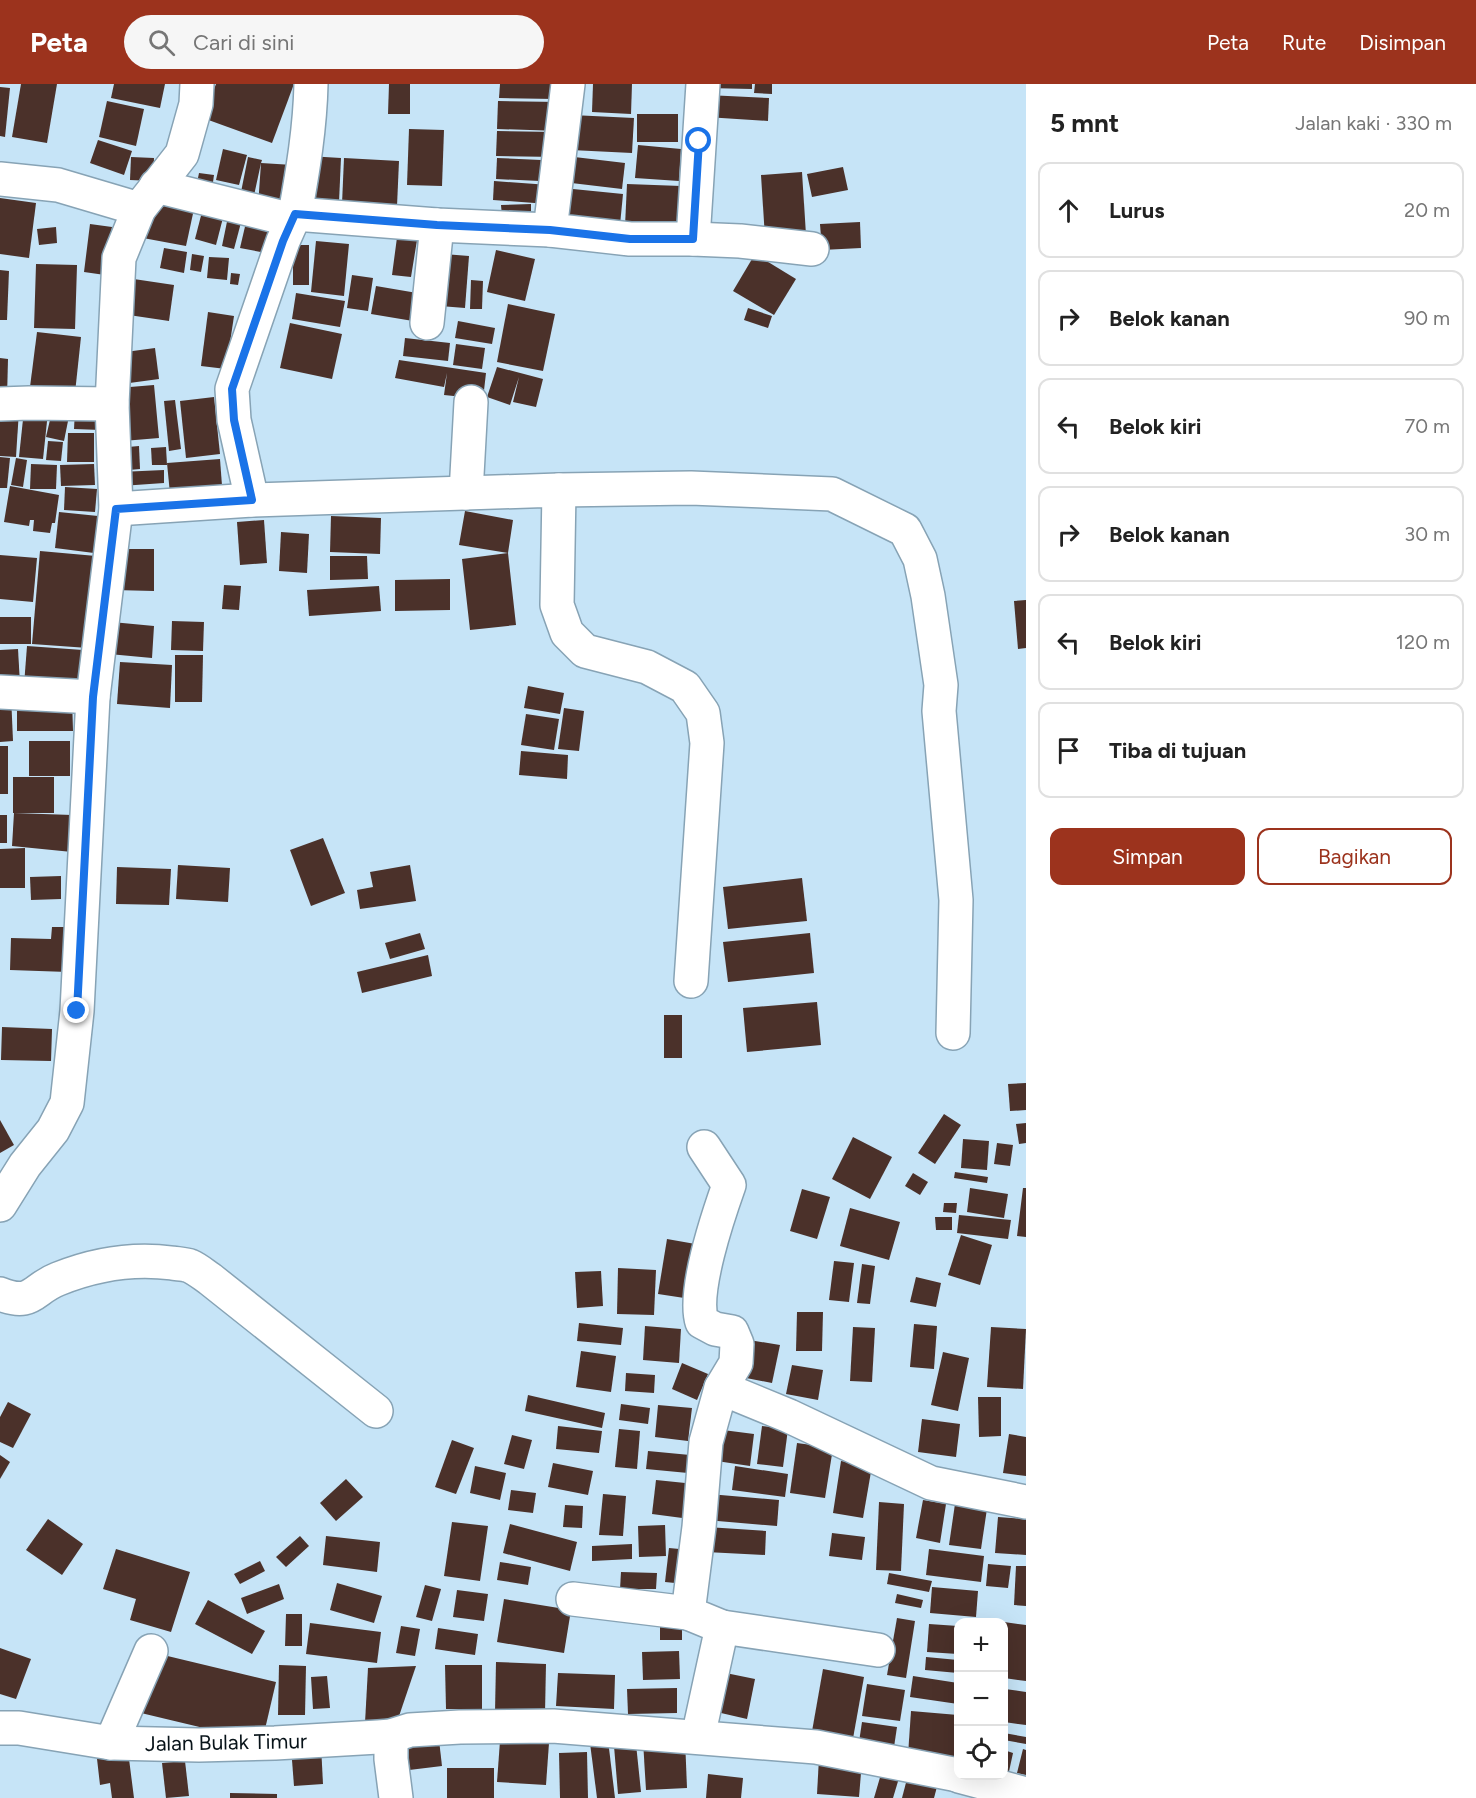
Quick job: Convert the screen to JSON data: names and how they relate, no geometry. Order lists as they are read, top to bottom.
{
  "streets": {
    "street": ["Jalan Bulak Timur"]
  },
  "page": {
    "header": "Peta",
    "search": "Cari di sini",
    "nav": ["Peta", "Rute", "Disimpan"],
    "heading": ["5 mnt", "Jalan kaki · 330 m"],
    "list": [
      ["Lurus", "20 m"],
      ["Belok kanan", "90 m"],
      ["Belok kiri", "70 m"],
      ["Belok kanan", "30 m"],
      ["Belok kiri", "120 m"],
      "Tiba di tujuan"
    ],
    "buttons": ["Simpan", "Bagikan"],
    "map_buttons": ["+", "−"]
  }
}
